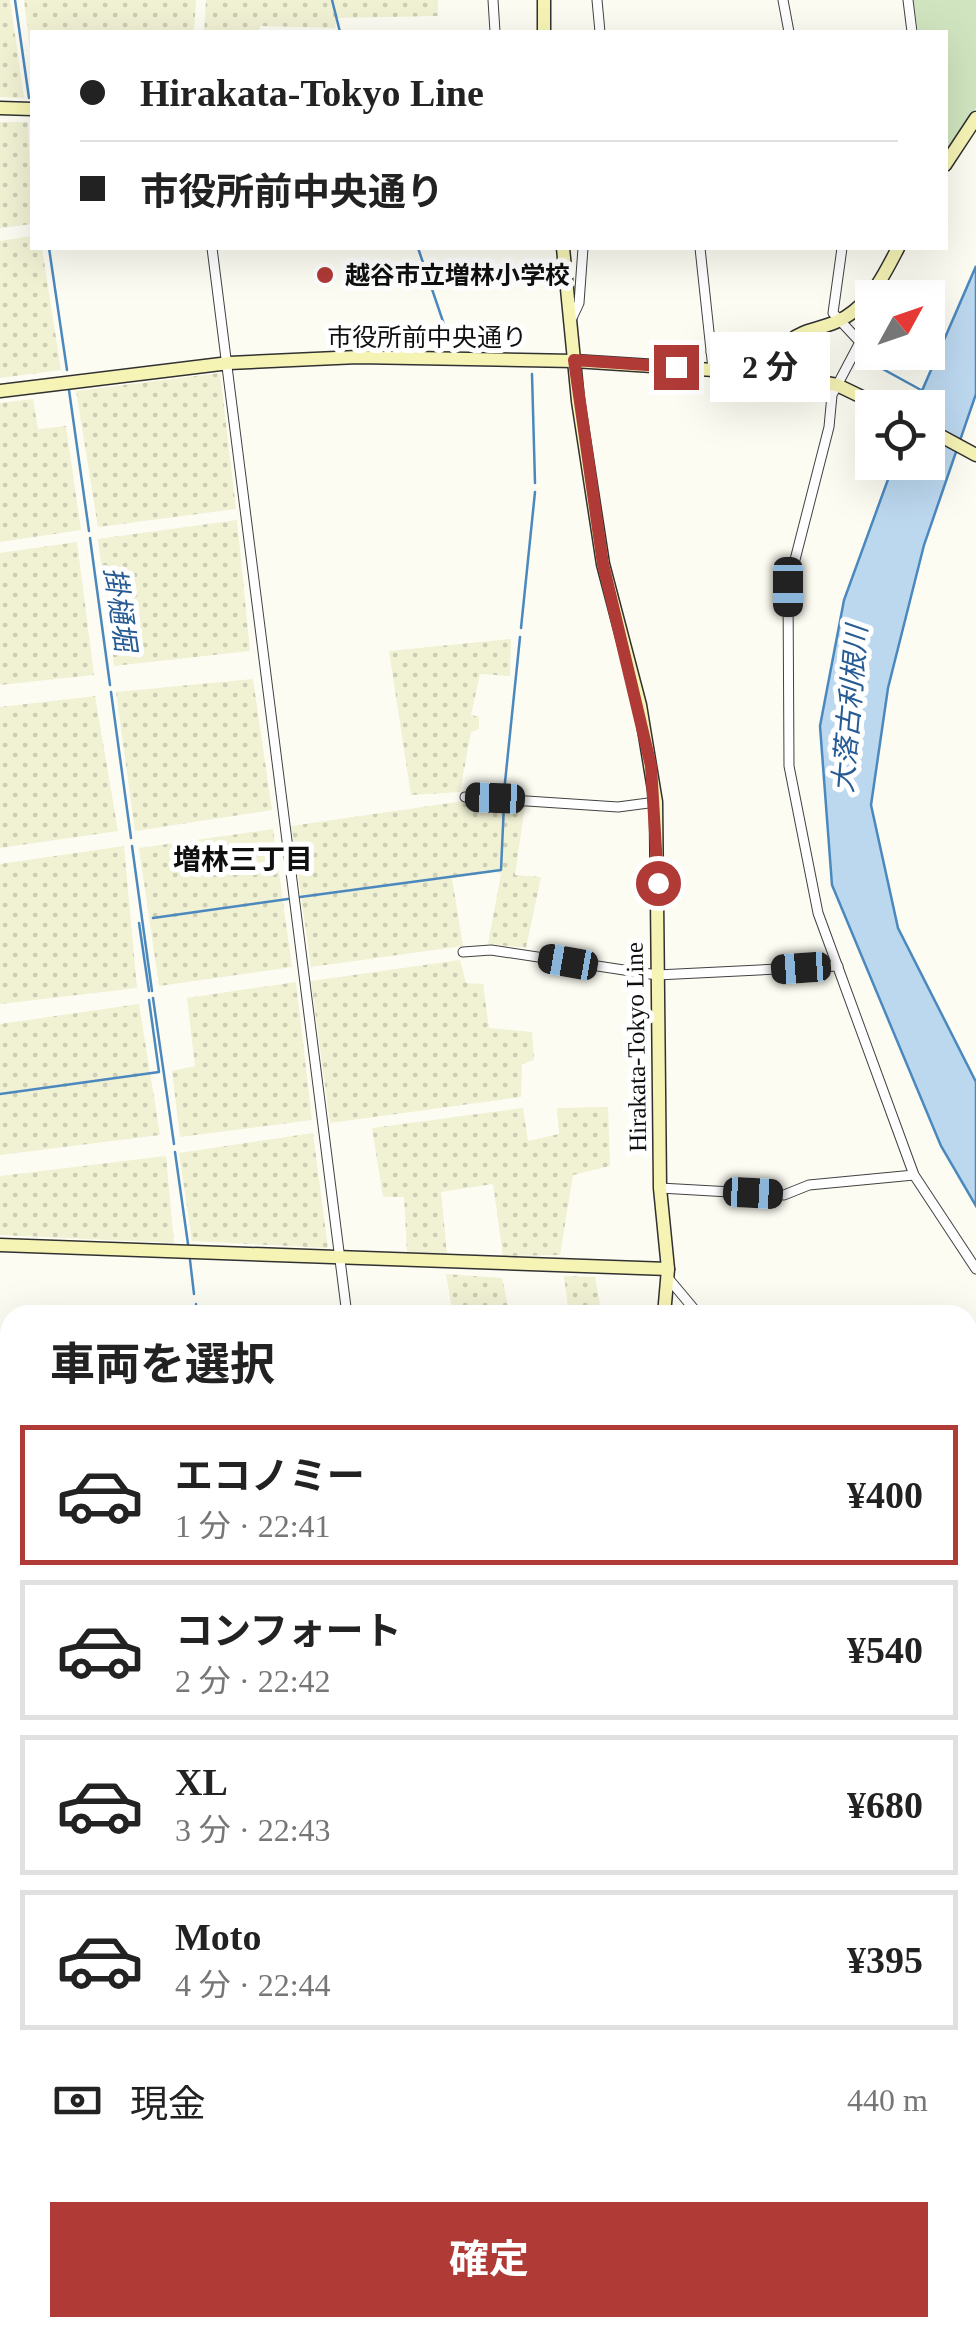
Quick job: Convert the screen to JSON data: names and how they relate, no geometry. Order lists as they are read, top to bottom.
{
  "streets": {
    "street": ["市役所前中央通り", "Hirakata-Tokyo Line"]
  },
  "crossings": [
    ["市役所前中央通り", "Hirakata-Tokyo Line"]
  ],
  "districts": ["増林三丁目"],
  "water": ["掛樋堀", "大落古利根川"],
  "places": ["越谷市立増林小学校"],
  "north": "top right",
  "page": {
    "banner": ["Hirakata-Tokyo Line", "市役所前中央通り"],
    "bubble": "2 分",
    "heading": "車両を選択",
    "list": [
      {
        "name": "エコノミー",
        "note": "1 分 · 22:41",
        "value": "¥400"
      },
      {
        "name": "コンフォート",
        "note": "2 分 · 22:42",
        "value": "¥540"
      },
      {
        "name": "XL",
        "note": "3 分 · 22:43",
        "value": "¥680"
      },
      {
        "name": "Moto",
        "note": "4 分 · 22:44",
        "value": "¥395"
      }
    ],
    "pay": ["現金", "440 m"],
    "buttons": "確定"
  }
}
